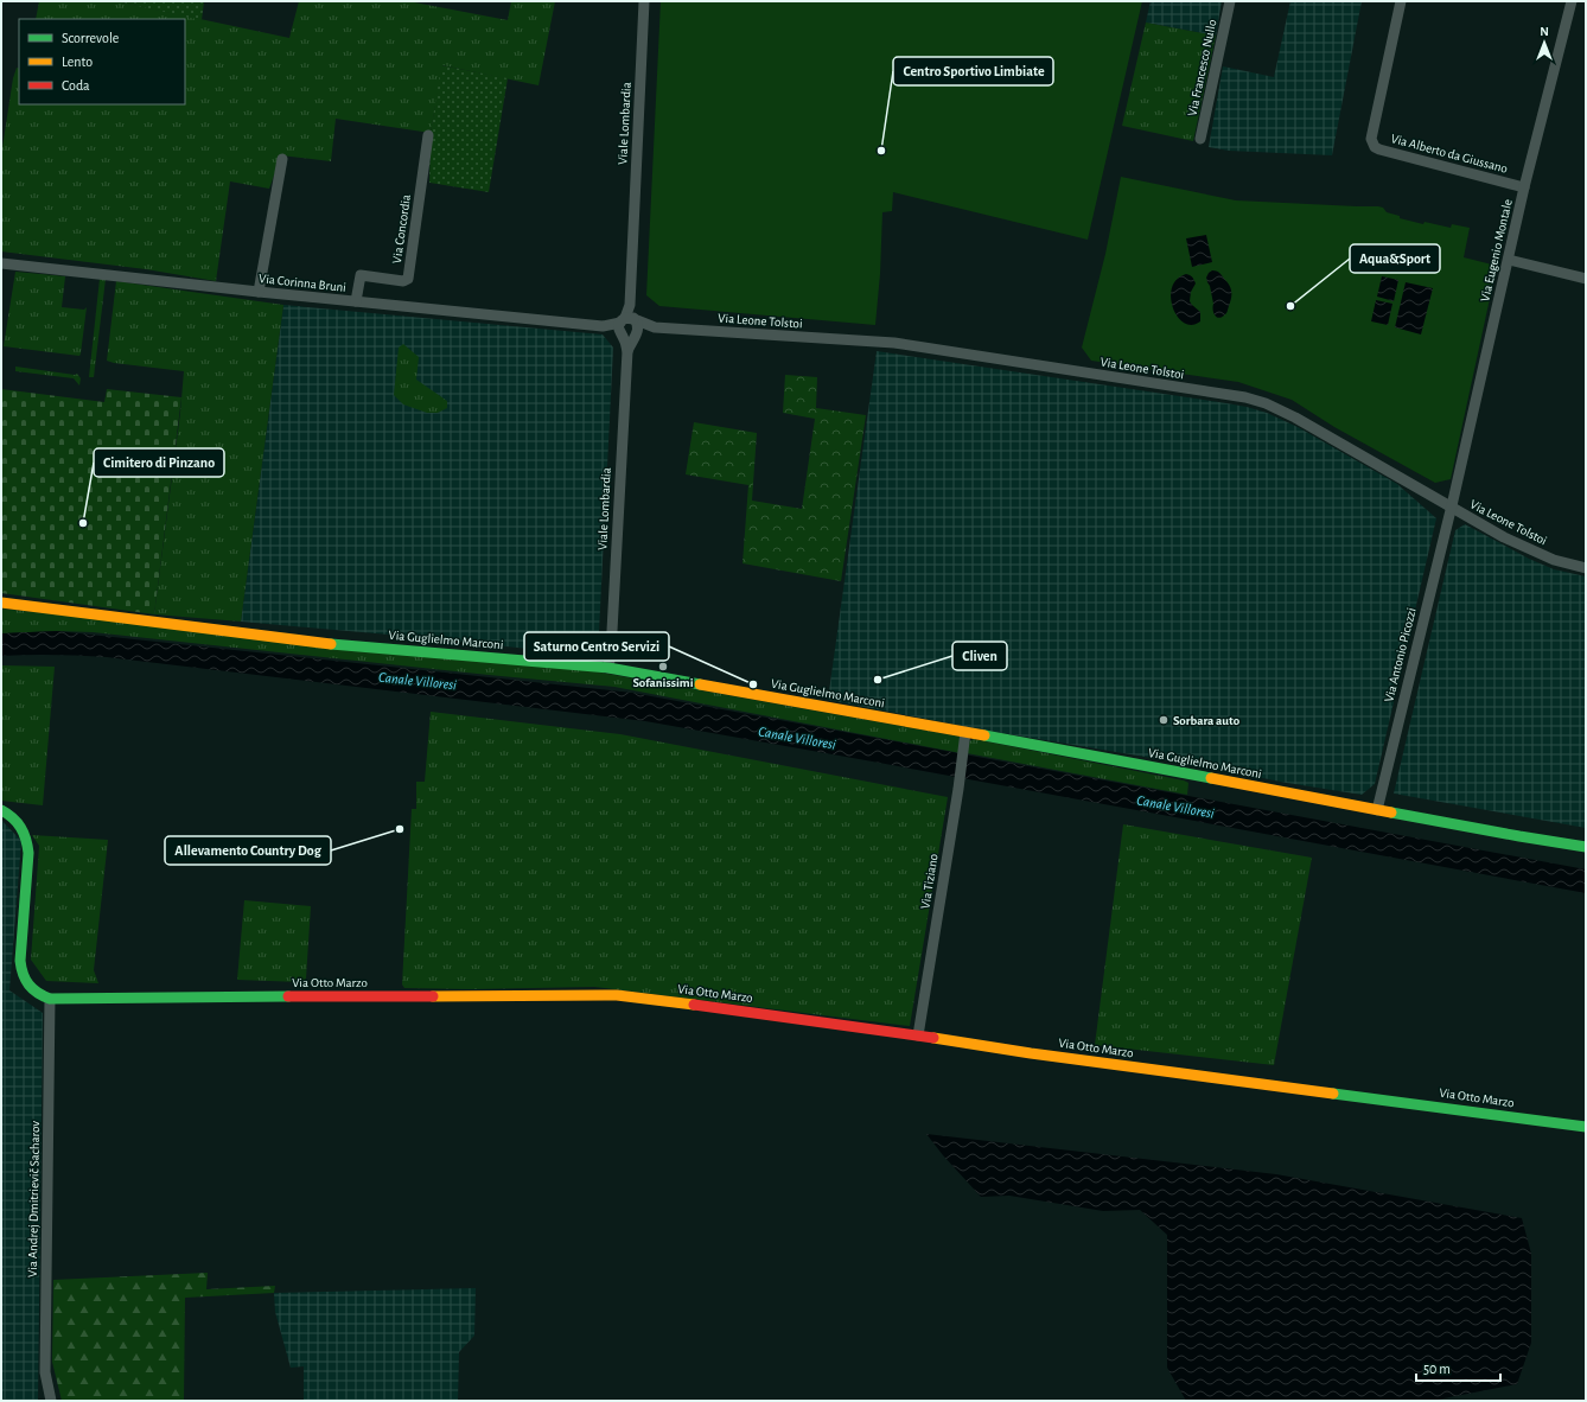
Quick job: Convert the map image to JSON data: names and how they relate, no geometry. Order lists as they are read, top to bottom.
{
  "streets": {
    "street": [
      "Via Francesco Nullo",
      "Viale Lombardia",
      "Via Alberto da Giussano",
      "Via Concordia",
      "Via Eugenio Montale",
      "Via Corinna Bruni",
      "Via Leone Tolstoi",
      "Via Guglielmo Marconi",
      "Via Antonio Picozzi",
      "Via Tiziano",
      "Via Otto Marzo",
      "Via Andrej Dmitrievič Sacharov"
    ]
  },
  "crossings": [
    ["Viale Lombardia", "Via Corinna Bruni"],
    ["Viale Lombardia", "Via Leone Tolstoi"],
    ["Viale Lombardia", "Via Guglielmo Marconi"],
    ["Via Alberto da Giussano", "Via Eugenio Montale"],
    ["Via Concordia", "Via Corinna Bruni"],
    ["Via Eugenio Montale", "Via Leone Tolstoi"],
    ["Via Eugenio Montale", "Via Antonio Picozzi"],
    ["Via Corinna Bruni", "Via Leone Tolstoi"],
    ["Via Leone Tolstoi", "Via Antonio Picozzi"],
    ["Via Guglielmo Marconi", "Via Antonio Picozzi"],
    ["Via Guglielmo Marconi", "Via Tiziano"],
    ["Via Tiziano", "Via Otto Marzo"],
    ["Via Otto Marzo", "Via Andrej Dmitrievič Sacharov"]
  ],
  "water": ["Canale Villoresi"],
  "places": [
    "Centro Sportivo Limbiate",
    "Aqua&Sport",
    "Cimitero di Pinzano",
    "Sofanissimi",
    "Cliven",
    "Saturno Centro Servizi",
    "Sorbara auto",
    "Allevamento Country Dog"
  ],
  "legend": ["Scorrevole", "Lento", "Coda"],
  "scale_bar": "50 m",
  "north": "top"
}
